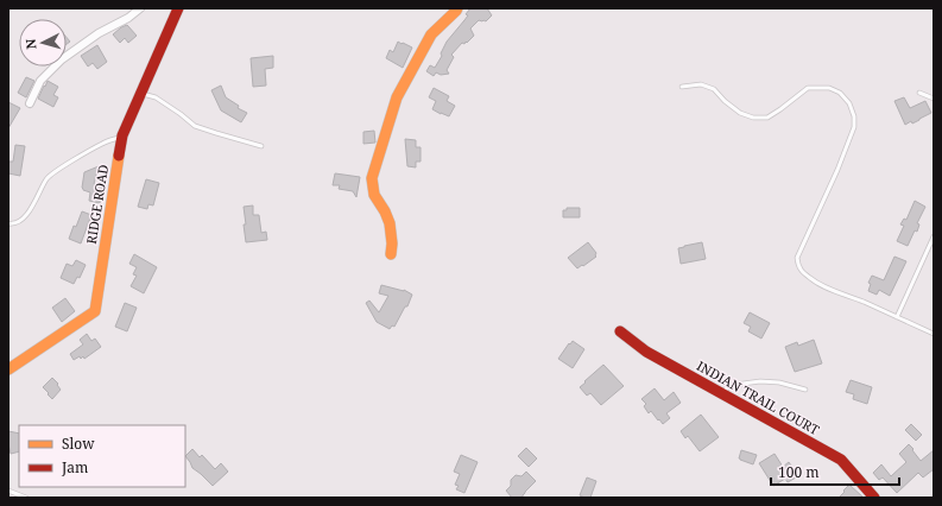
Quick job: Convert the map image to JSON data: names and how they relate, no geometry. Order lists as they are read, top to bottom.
{
  "streets": {
    "street": ["RIDGE ROAD", "INDIAN TRAIL COURT"]
  },
  "legend": ["Slow", "Jam"],
  "scale_bar": "100 m",
  "north": "left"
}
